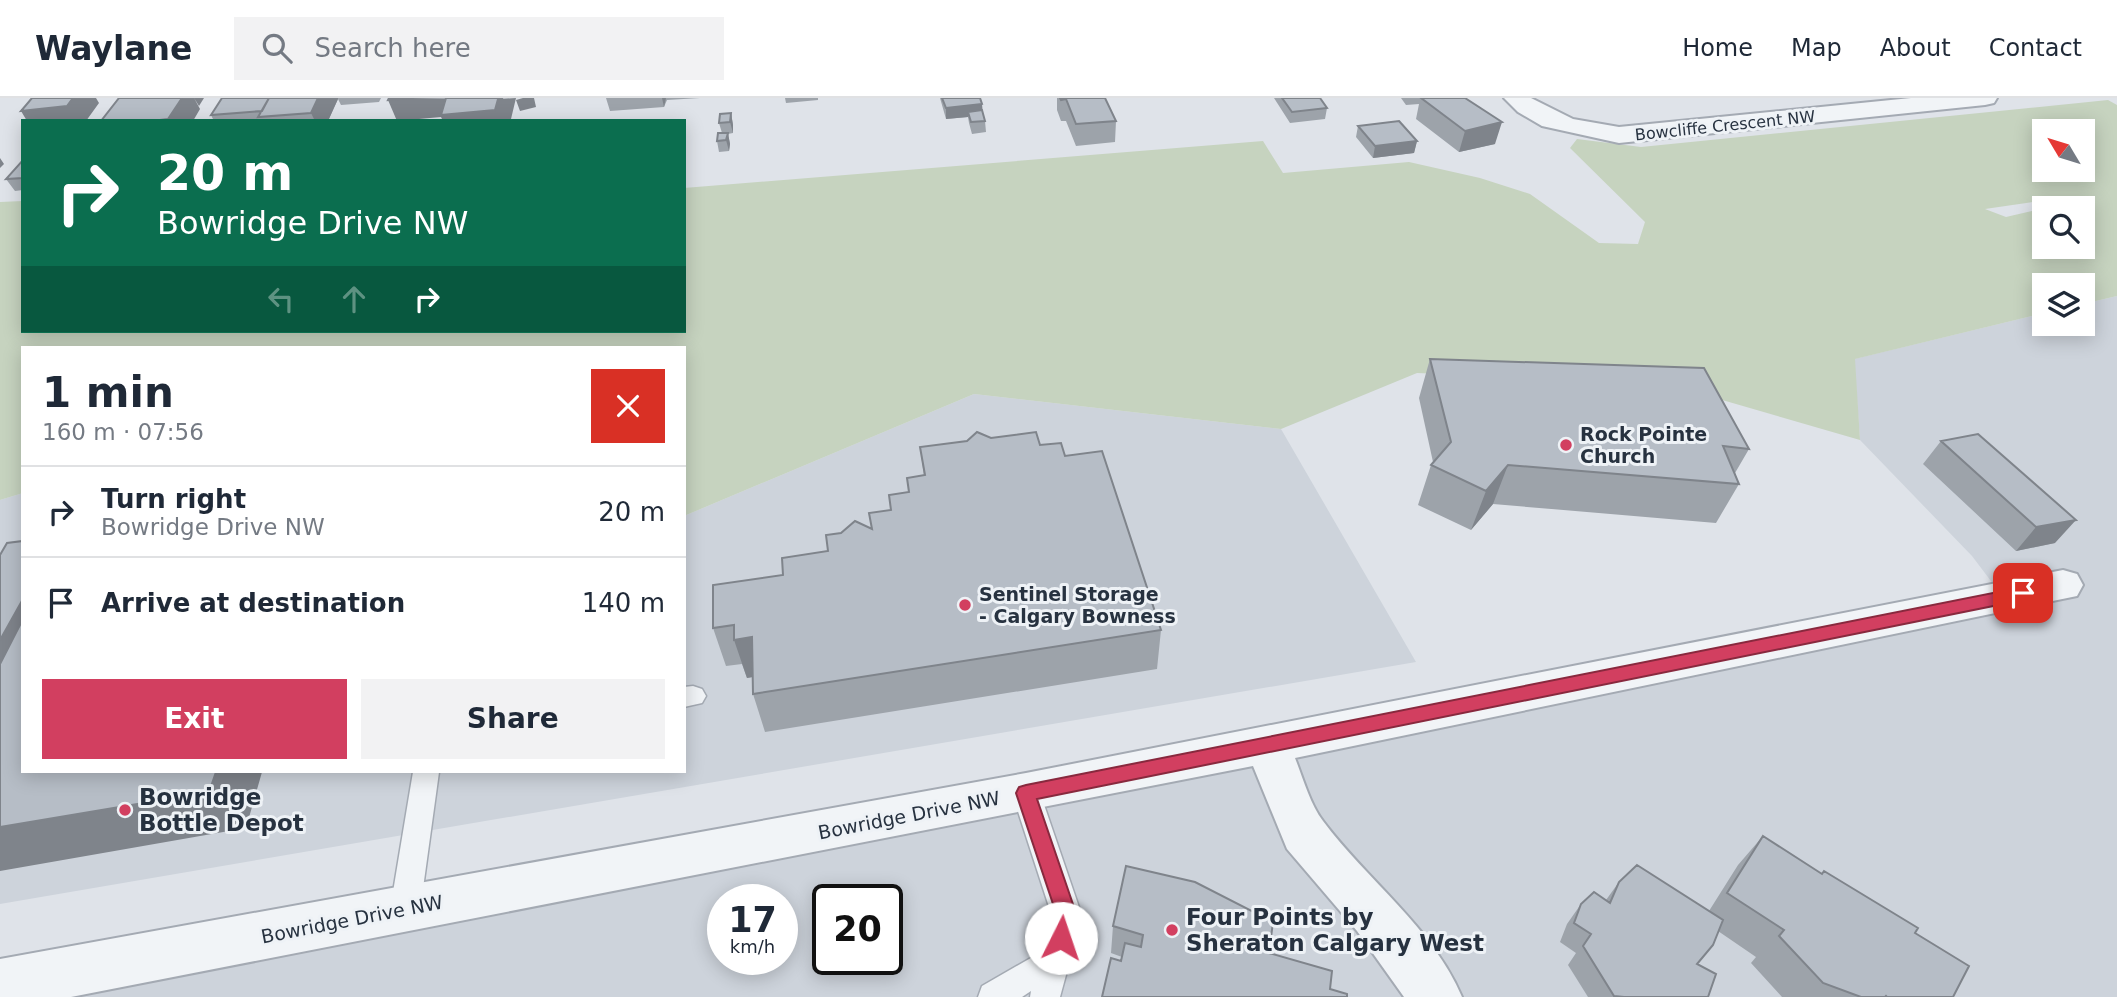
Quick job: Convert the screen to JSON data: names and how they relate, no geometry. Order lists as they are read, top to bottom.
{
  "streets": {
    "street": ["Bowcliffe Crescent NW", "Bowridge Drive NW"]
  },
  "places": [
    "Rock Pointe Church",
    "Sentinel Storage - Calgary Bowness",
    "Bowridge Bottle Depot",
    "Four Points by Sheraton Calgary West"
  ],
  "north": "top left",
  "page": {
    "header": "Waylane",
    "search": "Search here",
    "nav": [
      "Home",
      "Map",
      "About",
      "Contact"
    ],
    "turn": ["20 m", "Bowridge Drive NW"],
    "heading": ["1 min", "160 m · 07:56"],
    "list": [
      {
        "name": "Turn right",
        "note": "Bowridge Drive NW",
        "value": "20 m"
      },
      {
        "name": "Arrive at destination",
        "value": "140 m"
      }
    ],
    "buttons": ["Exit", "Share"],
    "speed": "17 km/h",
    "limit": "20"
  }
}
